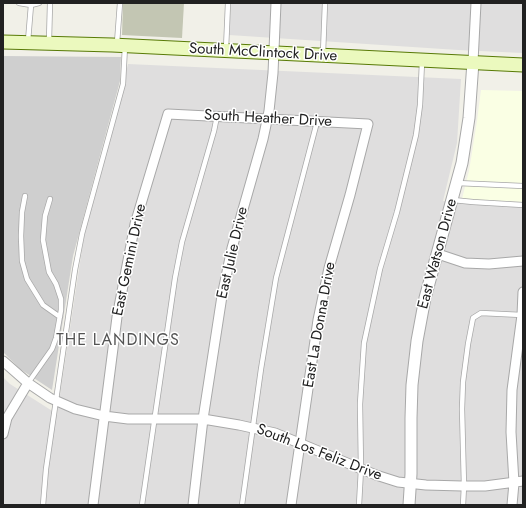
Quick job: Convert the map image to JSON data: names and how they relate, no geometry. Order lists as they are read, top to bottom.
{
  "streets": {
    "main road": ["South McClintock Drive"],
    "street": [
      "South Heather Drive",
      "East Julie Drive",
      "East Watson Drive",
      "East Gemini Drive",
      "East La Donna Drive",
      "South Los Feliz Drive"
    ]
  },
  "crossings": [
    ["South McClintock Drive", "East Julie Drive"],
    ["South McClintock Drive", "East Watson Drive"],
    ["South Heather Drive", "East Julie Drive"],
    ["South Heather Drive", "East Gemini Drive"],
    ["South Heather Drive", "East La Donna Drive"],
    ["East Julie Drive", "South Los Feliz Drive"],
    ["East Watson Drive", "South Los Feliz Drive"],
    ["East Gemini Drive", "South Los Feliz Drive"],
    ["East La Donna Drive", "South Los Feliz Drive"]
  ],
  "districts": ["THE LANDINGS"]
}
